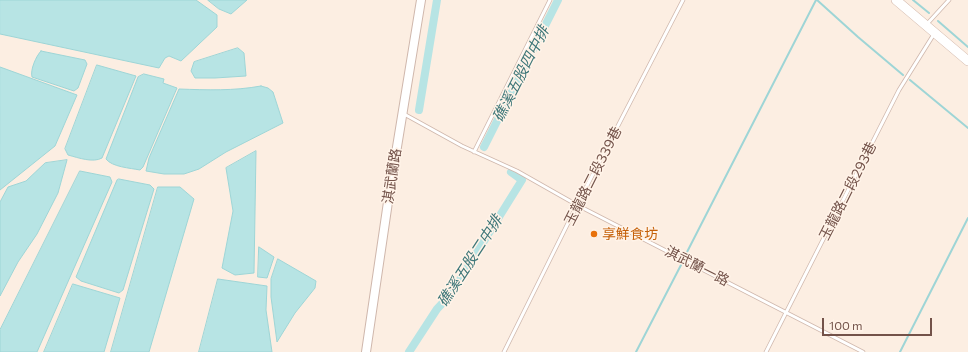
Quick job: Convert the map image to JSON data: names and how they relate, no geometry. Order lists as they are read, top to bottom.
{
  "streets": {
    "street": ["淇武蘭路"],
    "lane": ["玉龍路二段339巷", "玉龍路二段293巷", "淇武蘭一路"]
  },
  "crossings": [
    ["淇武蘭路", "淇武蘭一路"],
    ["玉龍路二段339巷", "淇武蘭一路"],
    ["玉龍路二段293巷", "淇武蘭一路"]
  ],
  "water": ["礁溪五股四中排", "礁溪五股二中排"],
  "places": ["享鮮食坊"],
  "scale_bar": "100 m"
}
